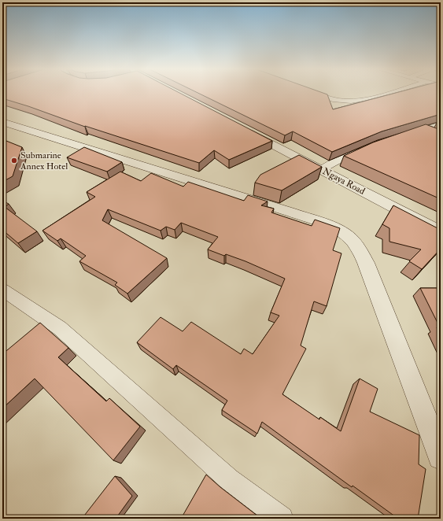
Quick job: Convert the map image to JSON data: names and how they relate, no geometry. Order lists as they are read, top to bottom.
{
  "streets": {
    "street": ["Ngaya Road"]
  },
  "places": ["Submarine Annex Hotel"]
}
